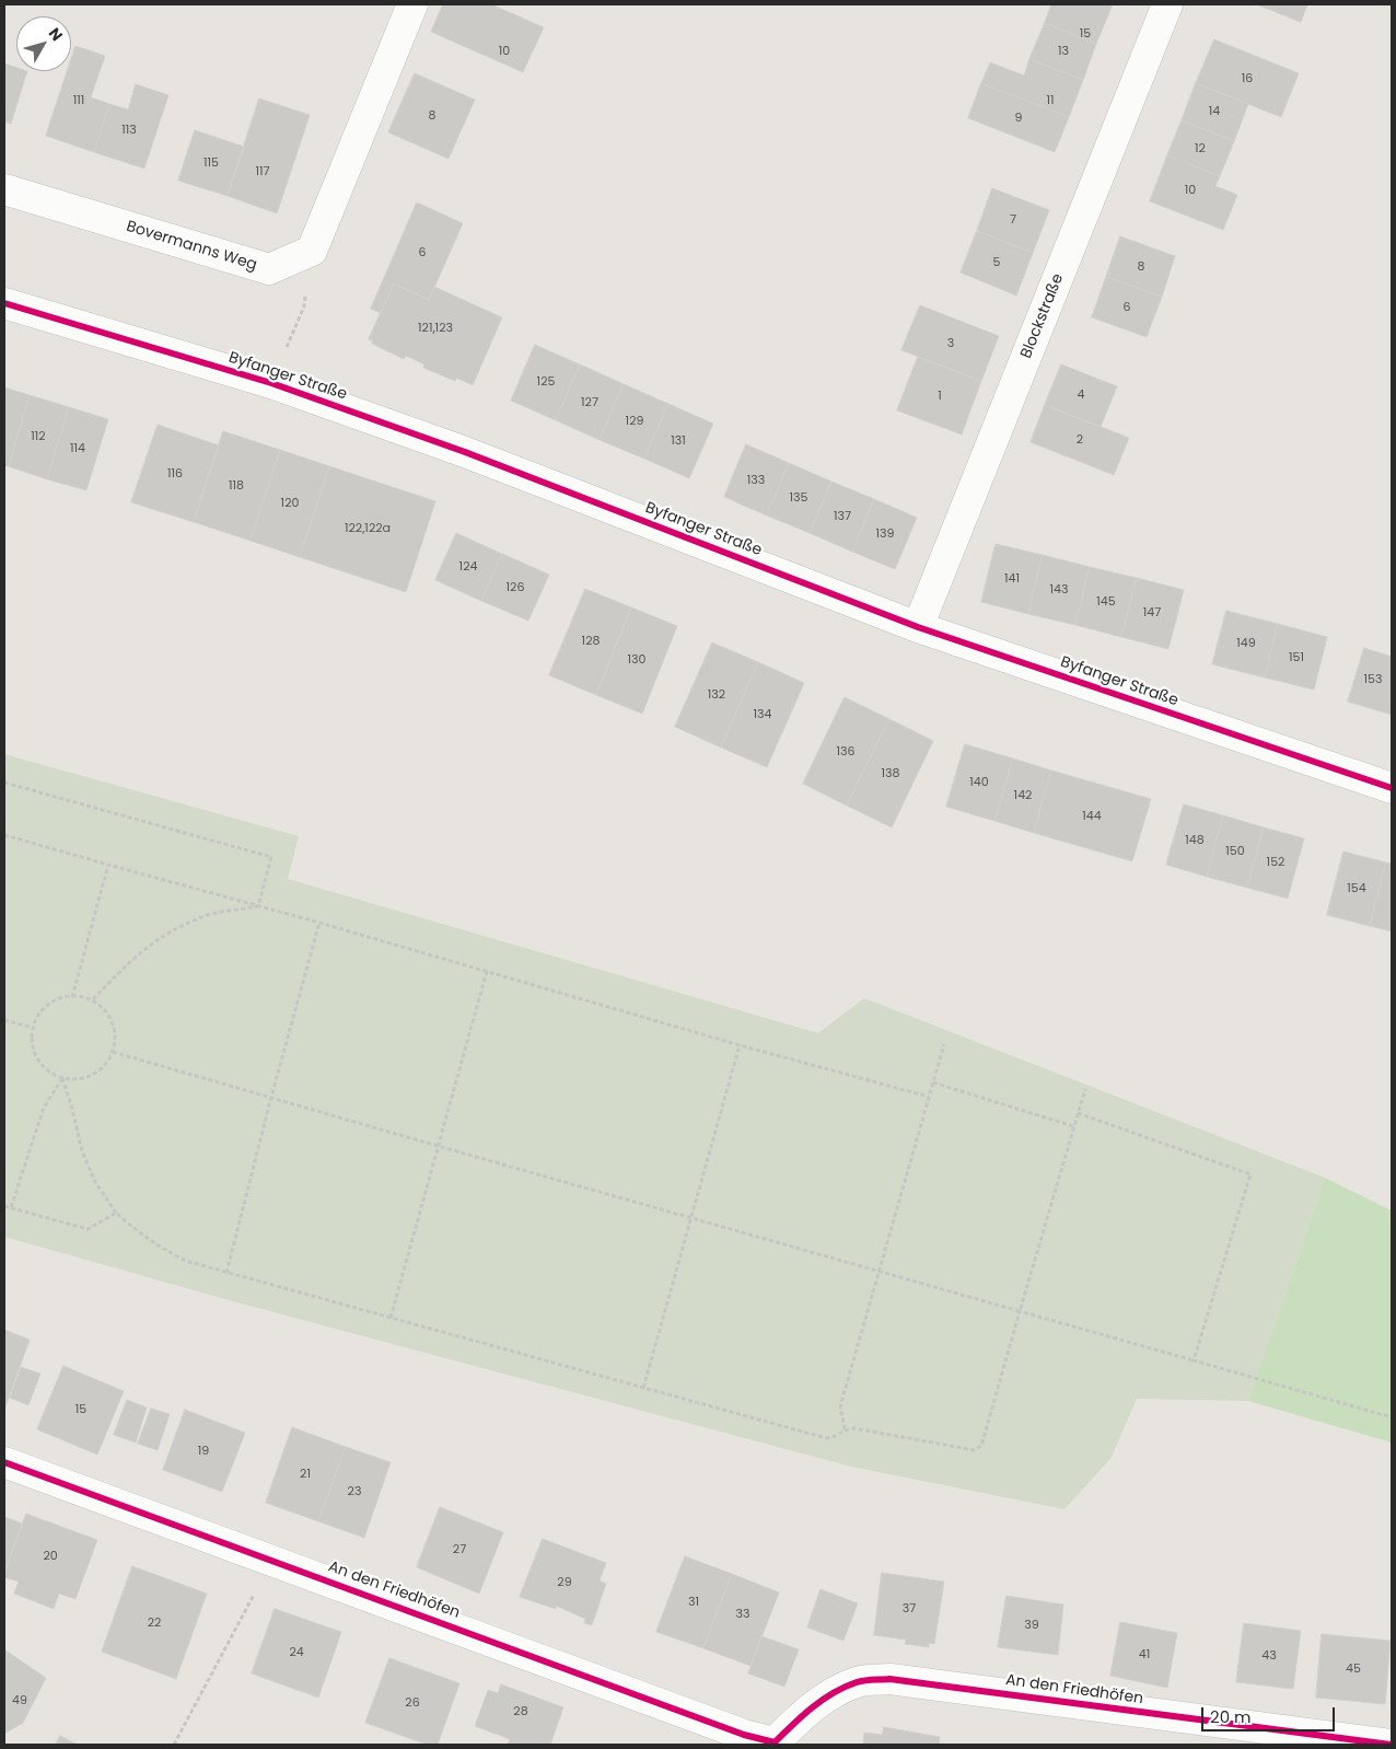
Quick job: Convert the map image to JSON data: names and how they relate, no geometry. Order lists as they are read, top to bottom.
{
  "streets": {
    "street": [
      "Bovermanns Weg",
      "Blockstraße",
      "Byfanger Straße",
      "An den Friedhöfen"
    ]
  },
  "crossings": [
    ["Blockstraße", "Byfanger Straße"]
  ],
  "house_numbers": [
    "15",
    "10",
    "13",
    "16",
    "111",
    "11",
    "14",
    "8",
    "9",
    "113",
    "12",
    "115",
    "117",
    "10",
    "7",
    "6",
    "5",
    "8",
    "6",
    "121,123",
    "3",
    "125",
    "4",
    "1",
    "127",
    "129",
    "112",
    "2",
    "131",
    "114",
    "116",
    "133",
    "118",
    "135",
    "120",
    "137",
    "122,122a",
    "139",
    "124",
    "141",
    "126",
    "143",
    "145",
    "147",
    "128",
    "149",
    "151",
    "130",
    "153",
    "132",
    "134",
    "136",
    "138",
    "140",
    "142",
    "144",
    "148",
    "150",
    "152",
    "154",
    "15",
    "19",
    "21",
    "23",
    "27",
    "20",
    "29",
    "31",
    "37",
    "33",
    "22",
    "39",
    "24",
    "41",
    "43",
    "45",
    "49",
    "26",
    "28"
  ],
  "scale_bar": "20 m",
  "north": "top right"
}
